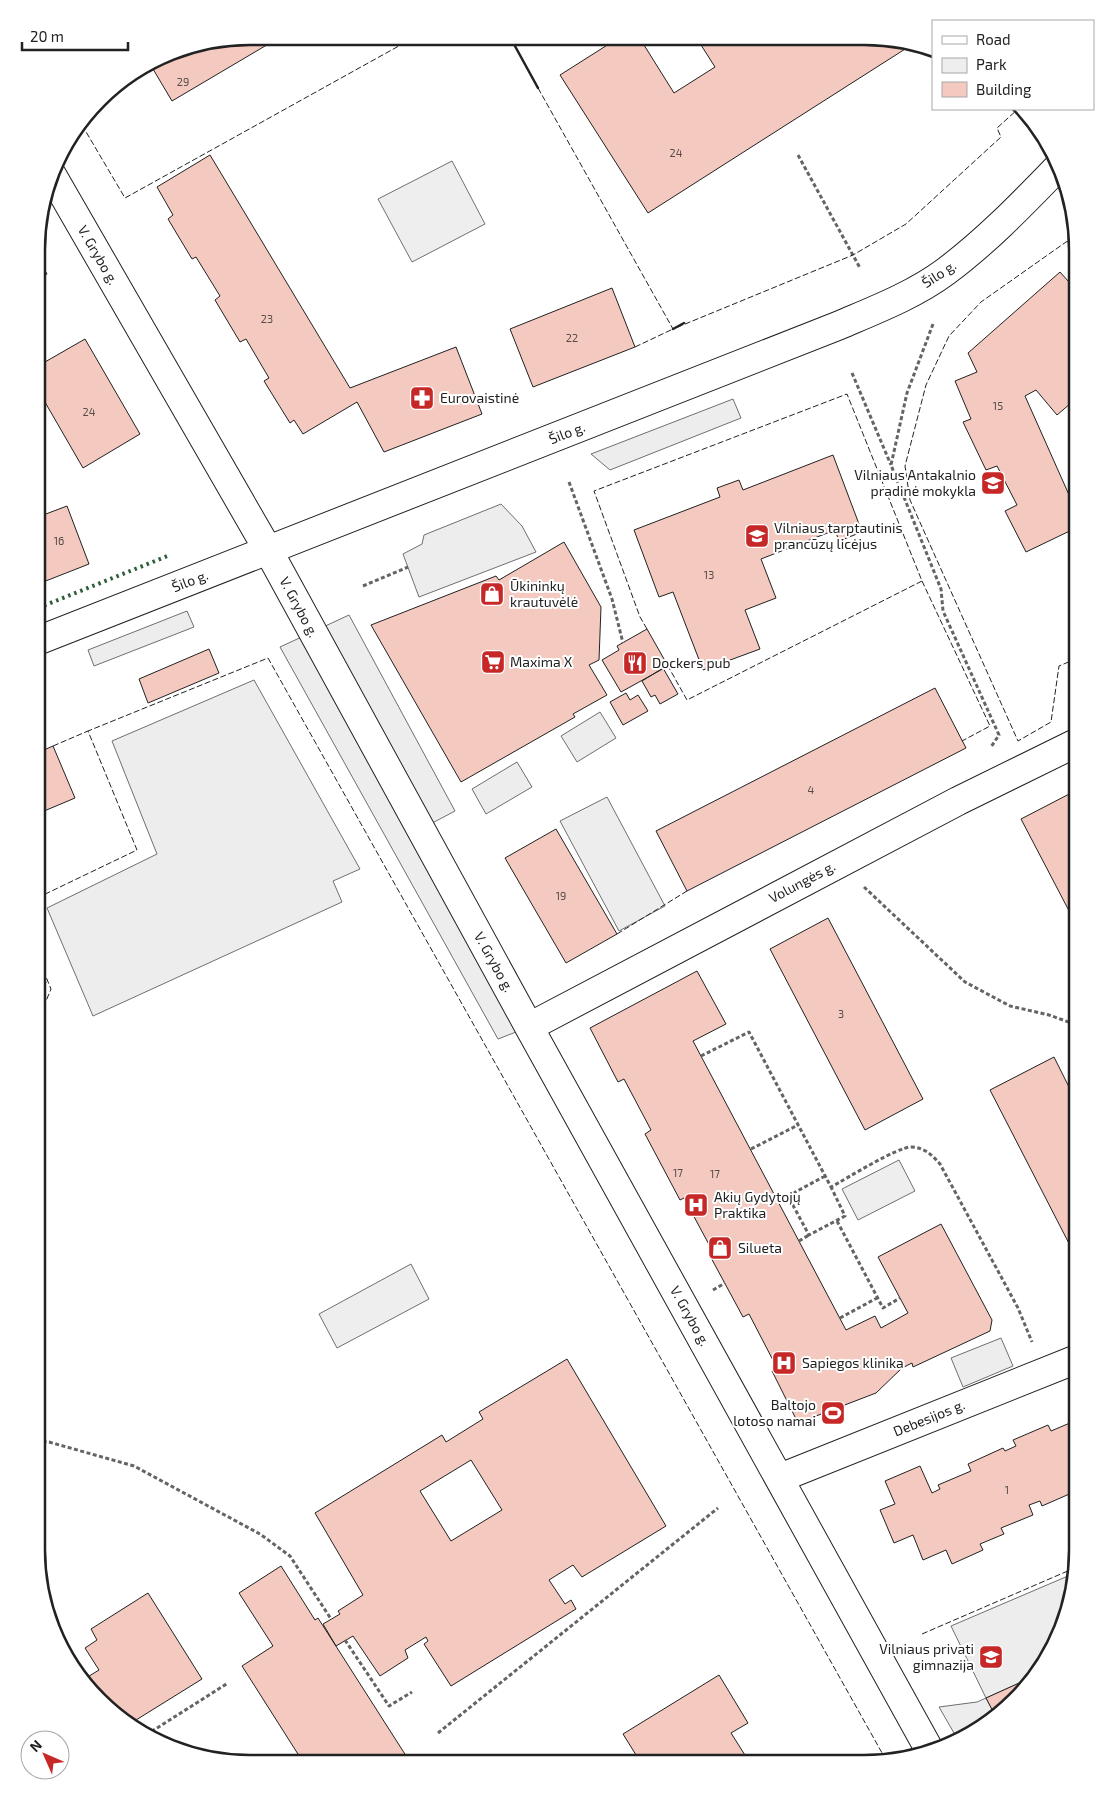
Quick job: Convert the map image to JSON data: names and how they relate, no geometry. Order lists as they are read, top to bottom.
{
  "streets": {
    "street": [
      "V. Grybo g.",
      "Šilo g.",
      "Volungės g.",
      "Debesijos g."
    ]
  },
  "crossings": [
    ["V. Grybo g.", "Šilo g."],
    ["V. Grybo g.", "Volungės g."],
    ["V. Grybo g.", "Debesijos g."]
  ],
  "places": {
    "pharmacy": ["Eurovaistinė"],
    "school or university": ["Vilniaus Antakalnio pradinė mokykla", "Vilniaus tarptautinis prancūzų licėjus", "Vilniaus privati gimnazija"],
    "shop": ["Ūkininkų krautuvėlė", "Silueta"],
    "supermarket": ["Maxima X"],
    "restaurant": ["Dockers pub"],
    "hospital": ["Akių Gydytojų Praktika", "Sapiegos klinika"],
    "sports": ["Baltojo lotoso namai"]
  },
  "house_numbers": [
    "29",
    "24",
    "23",
    "22",
    "15",
    "24",
    "16",
    "13",
    "4",
    "19",
    "3",
    "17",
    "17",
    "1"
  ],
  "legend": ["Road", "Park", "Building"],
  "scale_bar": "20 m",
  "north": "top left"
}
